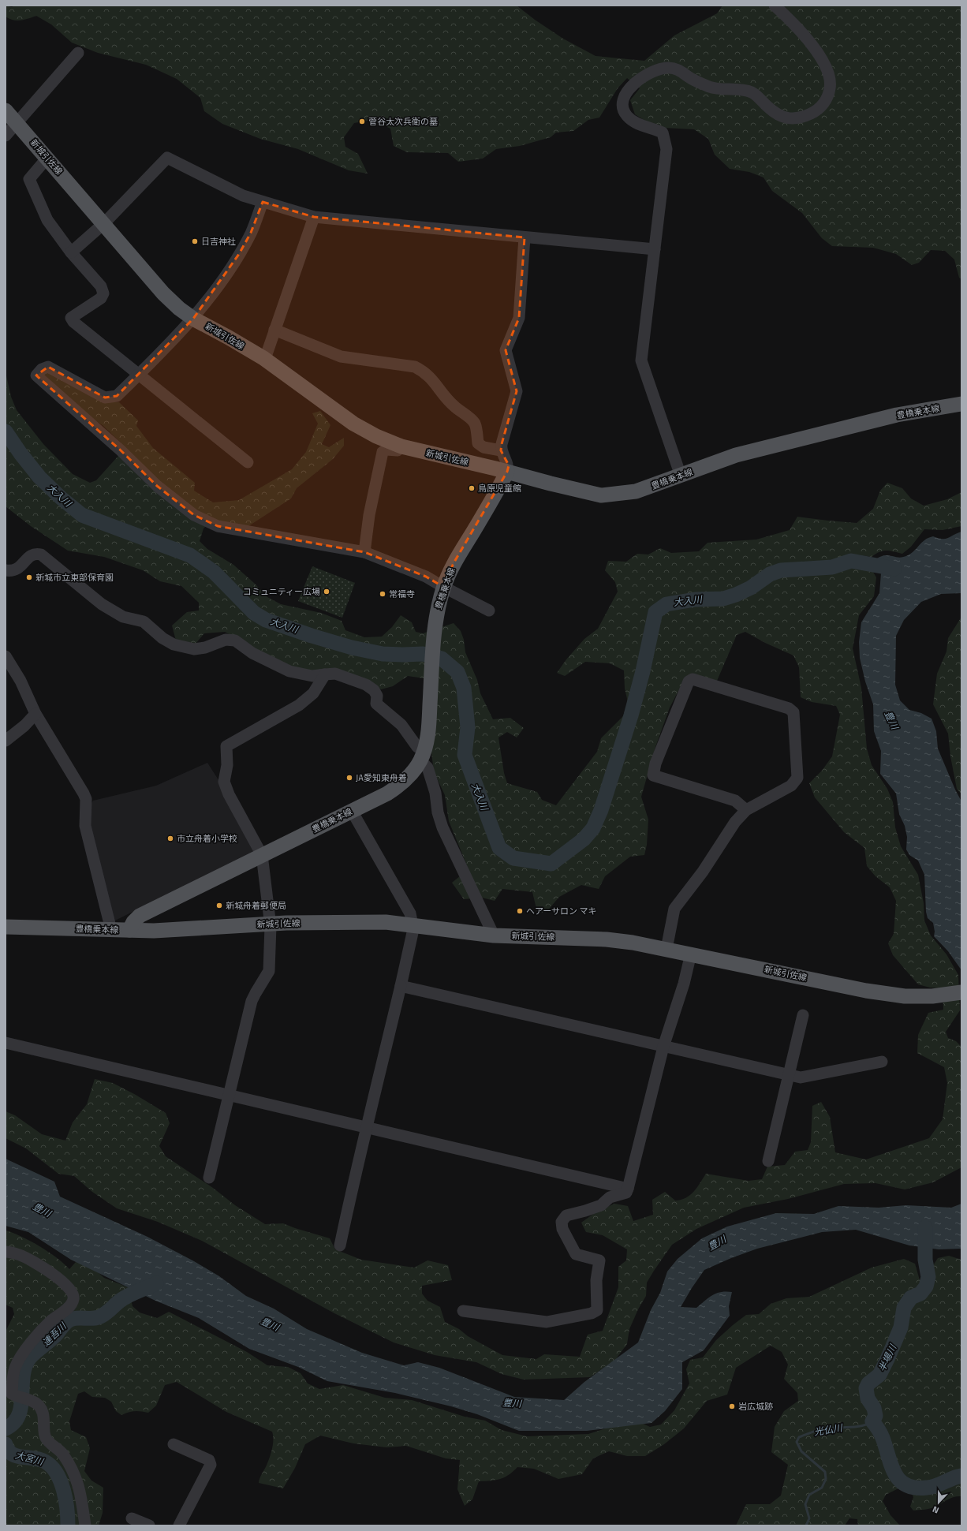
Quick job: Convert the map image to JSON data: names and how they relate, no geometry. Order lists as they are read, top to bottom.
{
  "streets": {
    "main road": ["新城引佐線", "豊橋乗本線"]
  },
  "crossings": [
    ["新城引佐線", "豊橋乗本線"]
  ],
  "water": [
    "大入川",
    "豊川",
    "連吾川",
    "半場川",
    "光仏川",
    "大宮川"
  ],
  "places": [
    "菅谷太次兵衛の墓",
    "日吉神社",
    "鳥原児童館",
    "新城市立東部保育園",
    "コミュニティー広場",
    "常福寺",
    "JA愛知東舟着",
    "市立舟着小学校",
    "新城舟着郵便局",
    "ヘアーサロン マキ",
    "岩広城跡"
  ],
  "north": "bottom"
}
